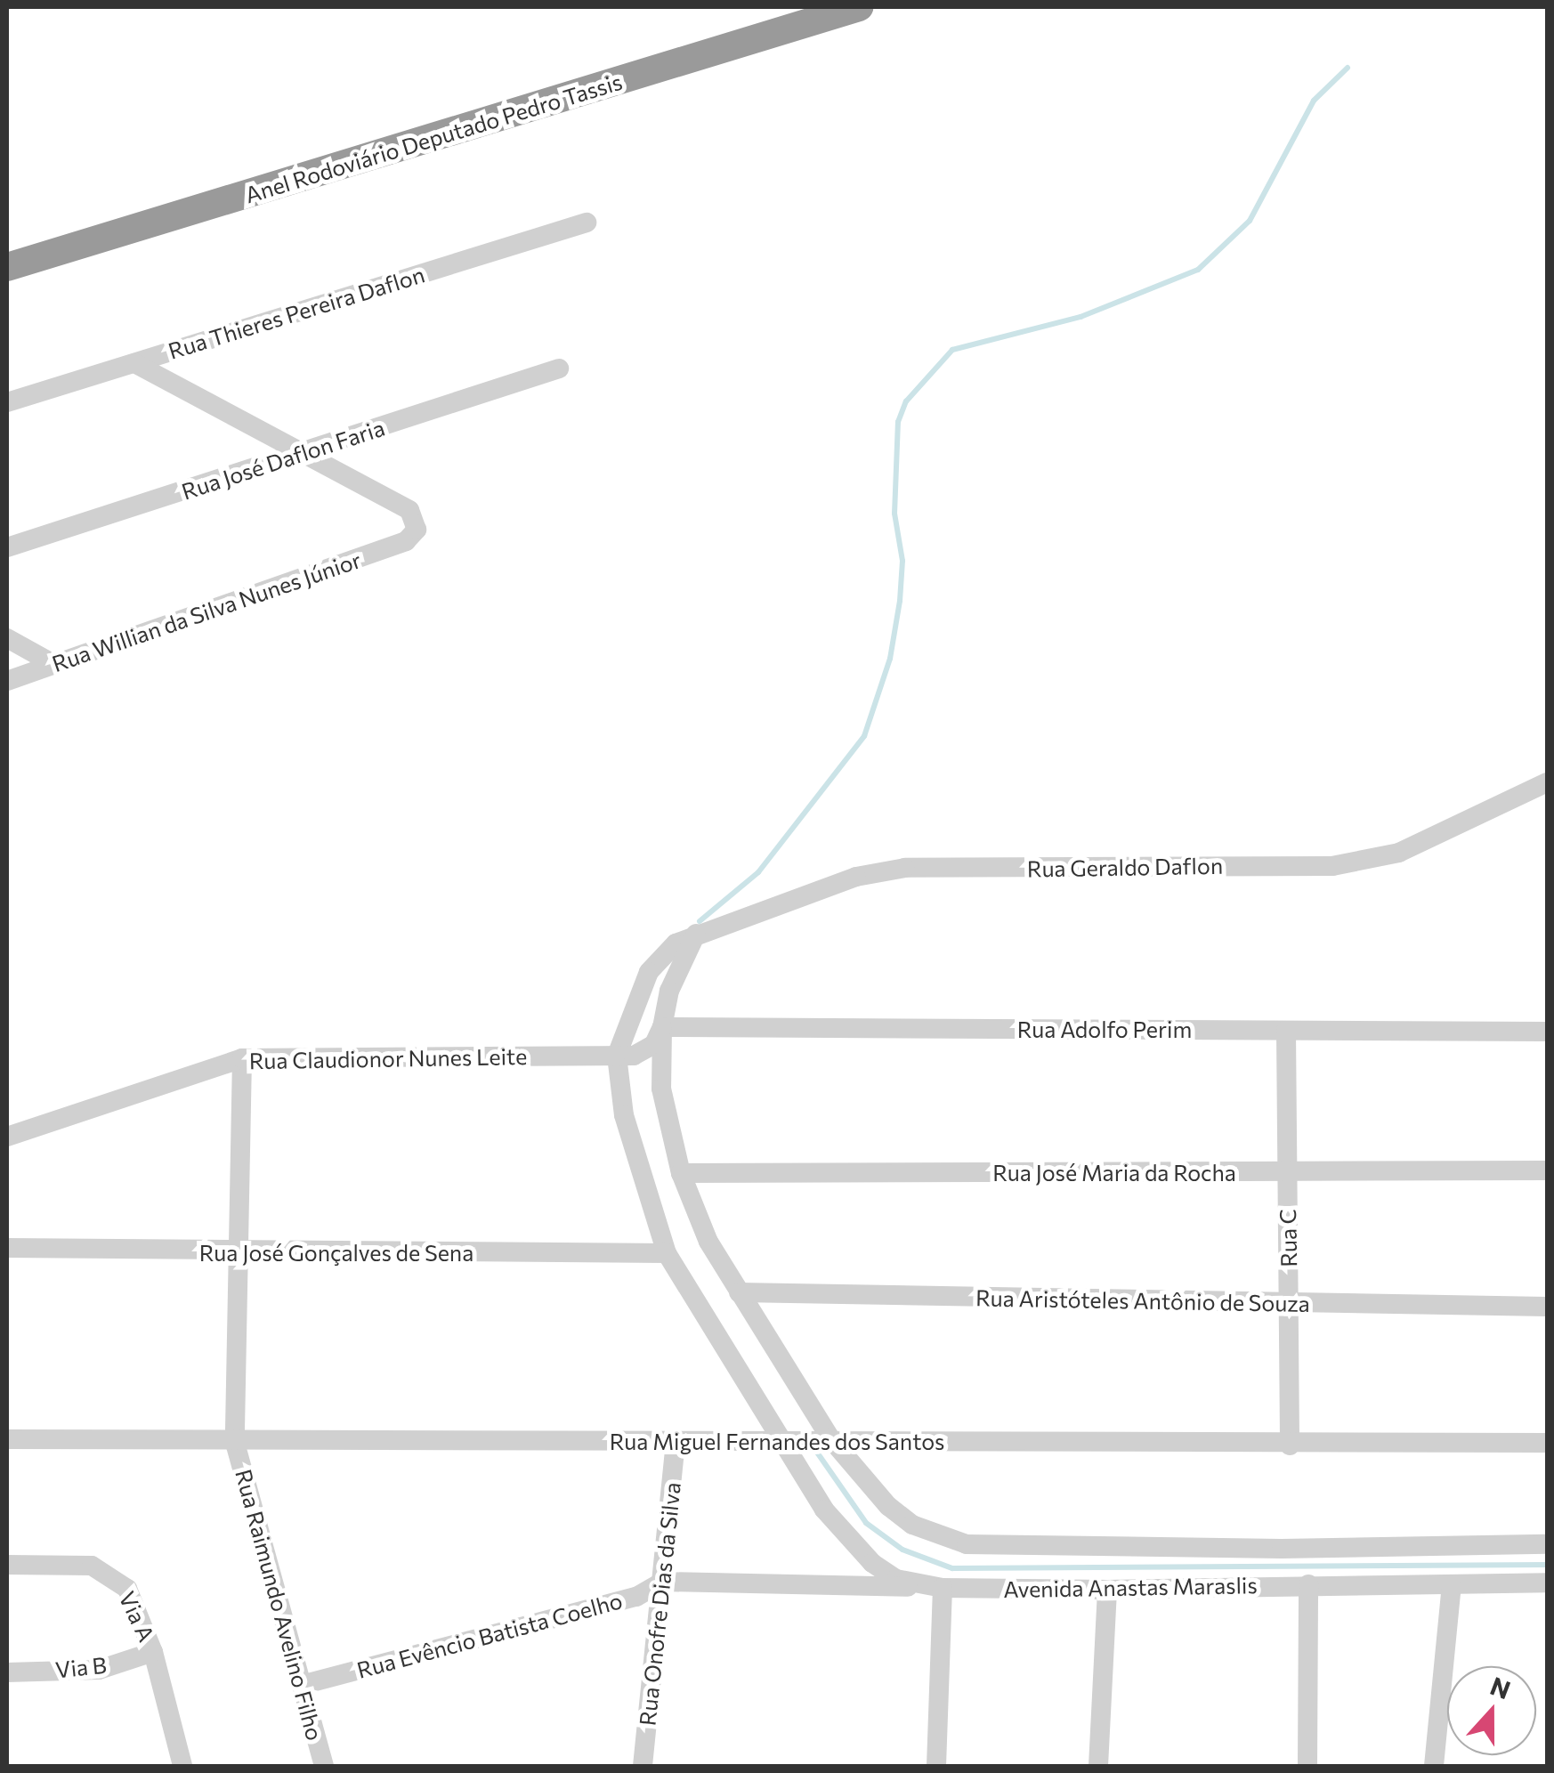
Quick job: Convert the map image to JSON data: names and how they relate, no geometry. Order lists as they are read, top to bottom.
{
  "streets": {
    "highway": ["Anel Rodoviário Deputado Pedro Tassis"],
    "street": [
      "Rua Thieres Pereira Daflon",
      "Rua José Daflon Faria",
      "Rua Willian da Silva Nunes Júnior",
      "Rua Geraldo Daflon",
      "Rua Adolfo Perim",
      "Rua Claudionor Nunes Leite",
      "Rua José Maria da Rocha",
      "Rua C",
      "Rua José Gonçalves de Sena",
      "Rua Aristóteles Antônio de Souza",
      "Rua Miguel Fernandes dos Santos",
      "Avenida Anastas Maraslis",
      "Rua Onofre Dias da Silva",
      "Rua Raimundo Avelino Filho",
      "Via A",
      "Rua Evêncio Batista Coelho",
      "Via B"
    ]
  },
  "crossings": [
    ["Rua José Daflon Faria", "Rua Willian da Silva Nunes Júnior"],
    ["Rua Geraldo Daflon", "Rua Claudionor Nunes Leite"],
    ["Rua Geraldo Daflon", "Avenida Anastas Maraslis"],
    ["Rua Adolfo Perim", "Rua Claudionor Nunes Leite"],
    ["Rua Adolfo Perim", "Rua C"],
    ["Rua Adolfo Perim", "Avenida Anastas Maraslis"],
    ["Rua Claudionor Nunes Leite", "Avenida Anastas Maraslis"],
    ["Rua Claudionor Nunes Leite", "Rua Raimundo Avelino Filho"],
    ["Rua José Maria da Rocha", "Rua C"],
    ["Rua José Maria da Rocha", "Avenida Anastas Maraslis"],
    ["Rua C", "Rua Aristóteles Antônio de Souza"],
    ["Rua C", "Rua Miguel Fernandes dos Santos"],
    ["Rua José Gonçalves de Sena", "Avenida Anastas Maraslis"],
    ["Rua José Gonçalves de Sena", "Rua Raimundo Avelino Filho"],
    ["Rua Aristóteles Antônio de Souza", "Avenida Anastas Maraslis"],
    ["Rua Miguel Fernandes dos Santos", "Avenida Anastas Maraslis"],
    ["Rua Miguel Fernandes dos Santos", "Rua Onofre Dias da Silva"],
    ["Rua Miguel Fernandes dos Santos", "Rua Raimundo Avelino Filho"],
    ["Avenida Anastas Maraslis", "Rua Evêncio Batista Coelho"],
    ["Rua Onofre Dias da Silva", "Rua Evêncio Batista Coelho"],
    ["Rua Raimundo Avelino Filho", "Rua Evêncio Batista Coelho"],
    ["Via A", "Via B"]
  ],
  "north": "top"
}
